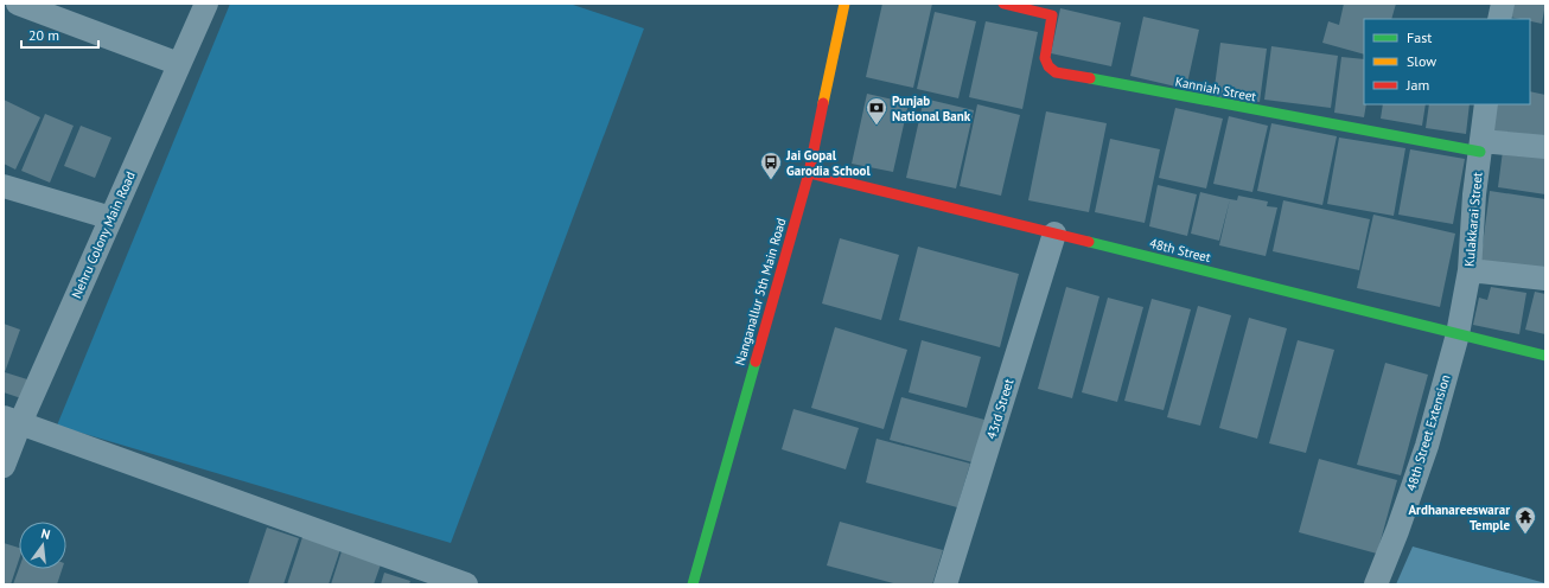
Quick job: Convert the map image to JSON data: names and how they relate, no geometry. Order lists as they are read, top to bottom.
{
  "streets": {
    "street": [
      "Kanniah Street",
      "Kulakkarai Street",
      "Nehru Colony Main Road",
      "48th Street",
      "Nanganallur 5th Main Road",
      "43rd Street",
      "48th Street Extension"
    ]
  },
  "crossings": [
    ["Kanniah Street", "Kulakkarai Street"],
    ["Kulakkarai Street", "48th Street"],
    ["Kulakkarai Street", "48th Street Extension"],
    ["48th Street", "Nanganallur 5th Main Road"],
    ["48th Street", "43rd Street"],
    ["48th Street", "48th Street Extension"]
  ],
  "places": {
    "bank": ["Punjab National Bank"],
    "bus stop": ["Jai Gopal Garodia School"],
    "temple": ["Ardhanareeswarar Temple"]
  },
  "legend": ["Fast", "Slow", "Jam"],
  "scale_bar": "20 m",
  "north": "top"
}
